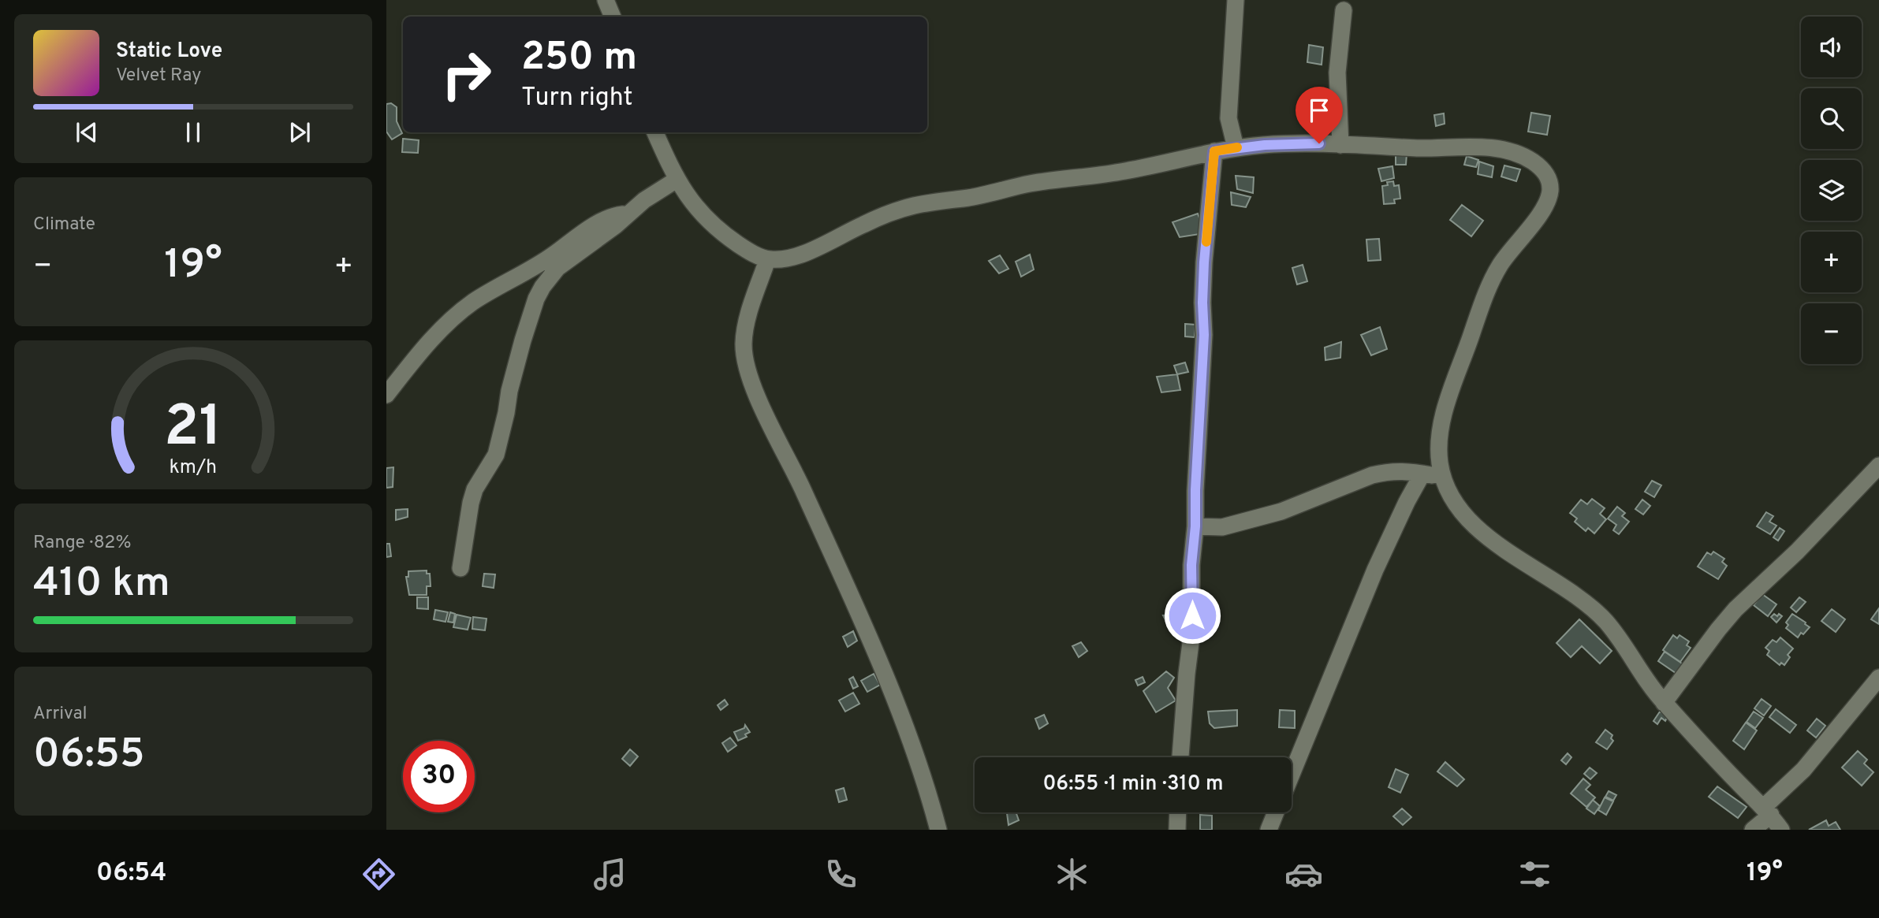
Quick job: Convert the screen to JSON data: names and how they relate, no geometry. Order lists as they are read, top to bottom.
{
  "page": {
    "map_buttons": ["+", "−"],
    "turn": ["250 m", "Turn right"],
    "song": ["Static Love", "Velvet Ray"],
    "tile": [
      "Climate",
      ["Range · 82%", "410 km"],
      ["Arrival", "06:55"]
    ],
    "heat": ["−", "19°", "+"],
    "limit": "30",
    "trip": "06:55 · 1 min · 310 m",
    "tabs": ["06:54", "19°"],
    "gauge": ["21", "km/h"]
  }
}
